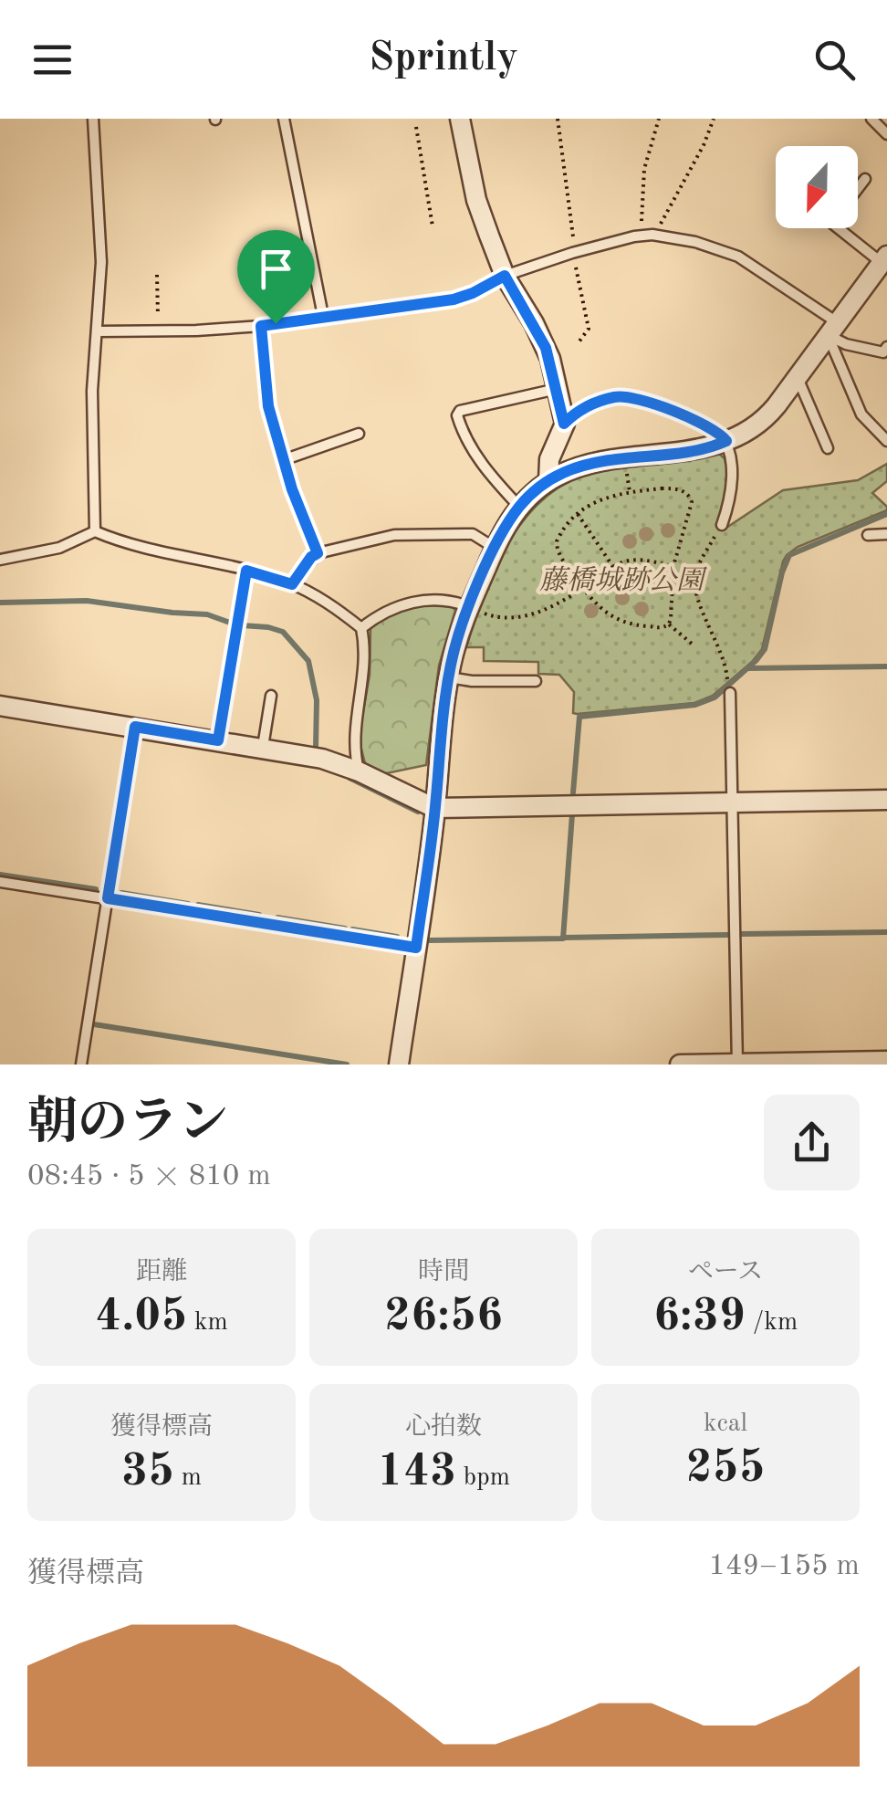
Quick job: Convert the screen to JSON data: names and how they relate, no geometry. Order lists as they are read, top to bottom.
{
  "parks": ["藤橋城跡公園"],
  "north": "bottom",
  "page": {
    "header": "Sprintly",
    "heading": ["朝のラン", "08:45 · 5 × 810 m"],
    "stats": [
      ["距離", "4.05 km"],
      ["時間", "26:56"],
      ["ペース", "6:39 /km"],
      ["獲得標高", "35 m"],
      ["心拍数", "143 bpm"],
      ["kcal", "255"]
    ],
    "chart": ["獲得標高", "149–155 m"]
  }
}
